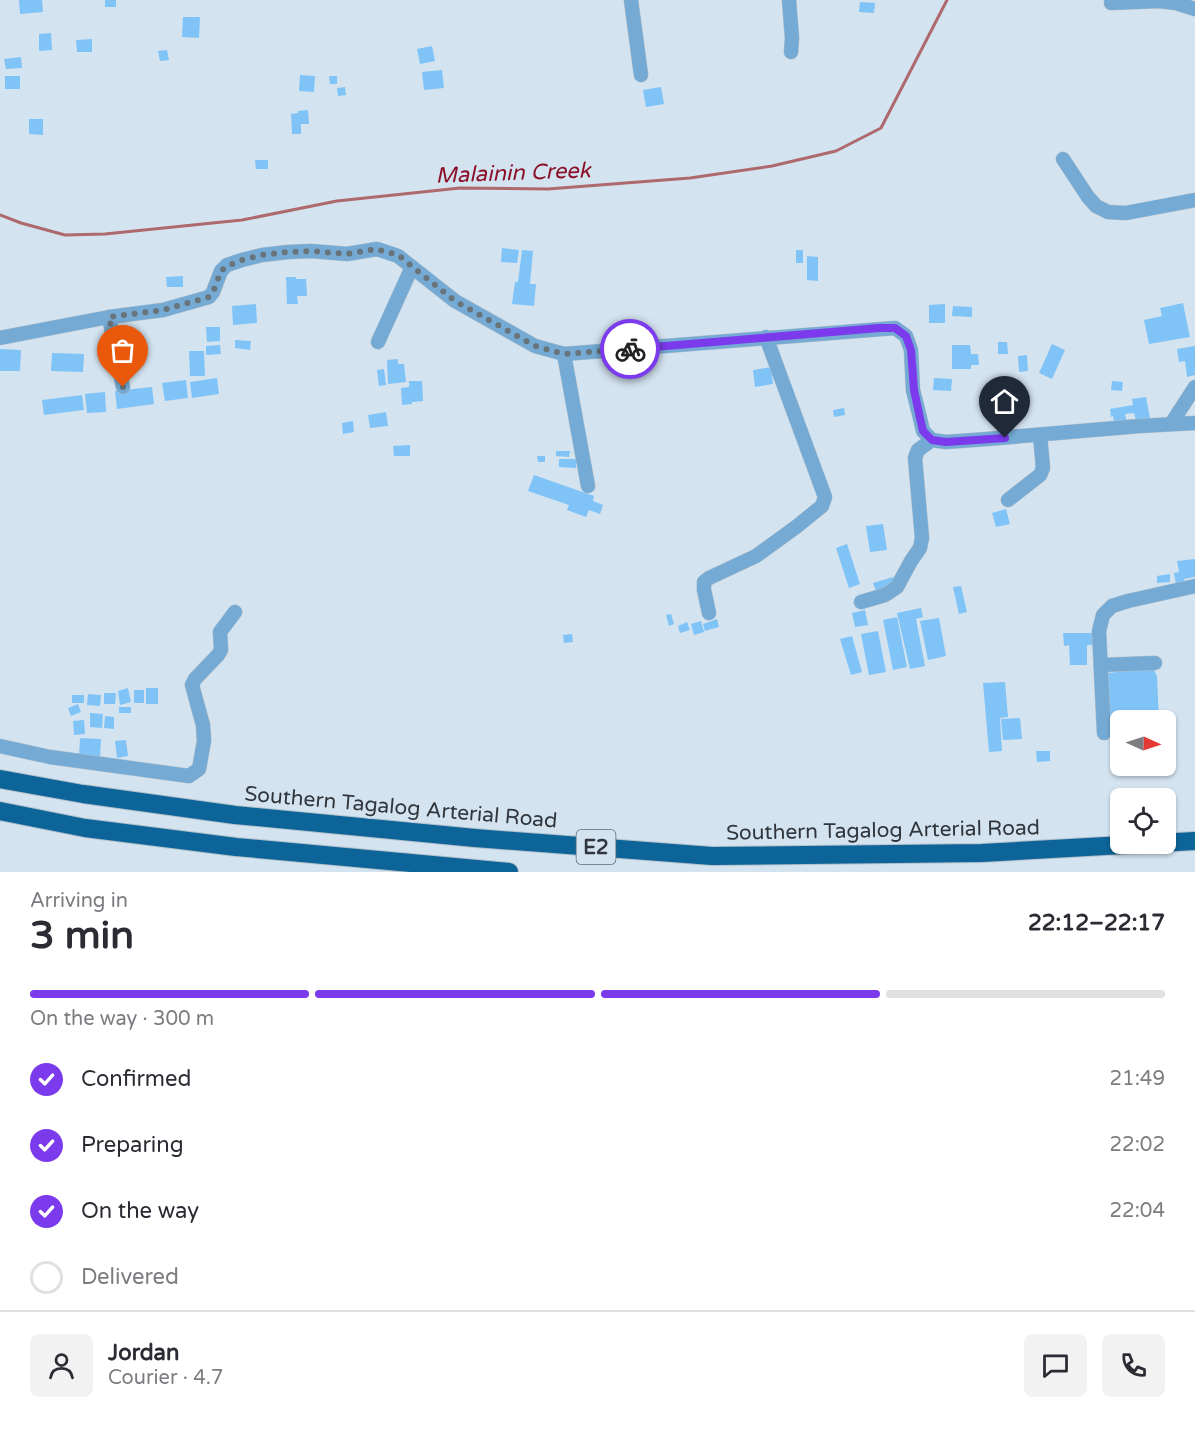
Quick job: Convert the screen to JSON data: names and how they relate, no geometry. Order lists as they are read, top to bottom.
{
  "streets": {
    "highway": ["Southern Tagalog Arterial Road", "E2"]
  },
  "water": ["Malainin Creek"],
  "north": "right",
  "page": {
    "heading": ["3 min", "Arriving in", "22:12–22:17"],
    "panel": ["Jordan", "Courier · 4.7"],
    "bar": "On the way · 300 m",
    "list": [
      ["Confirmed", "21:49"],
      ["Preparing", "22:02"],
      ["On the way", "22:04"],
      "Delivered"
    ]
  }
}
